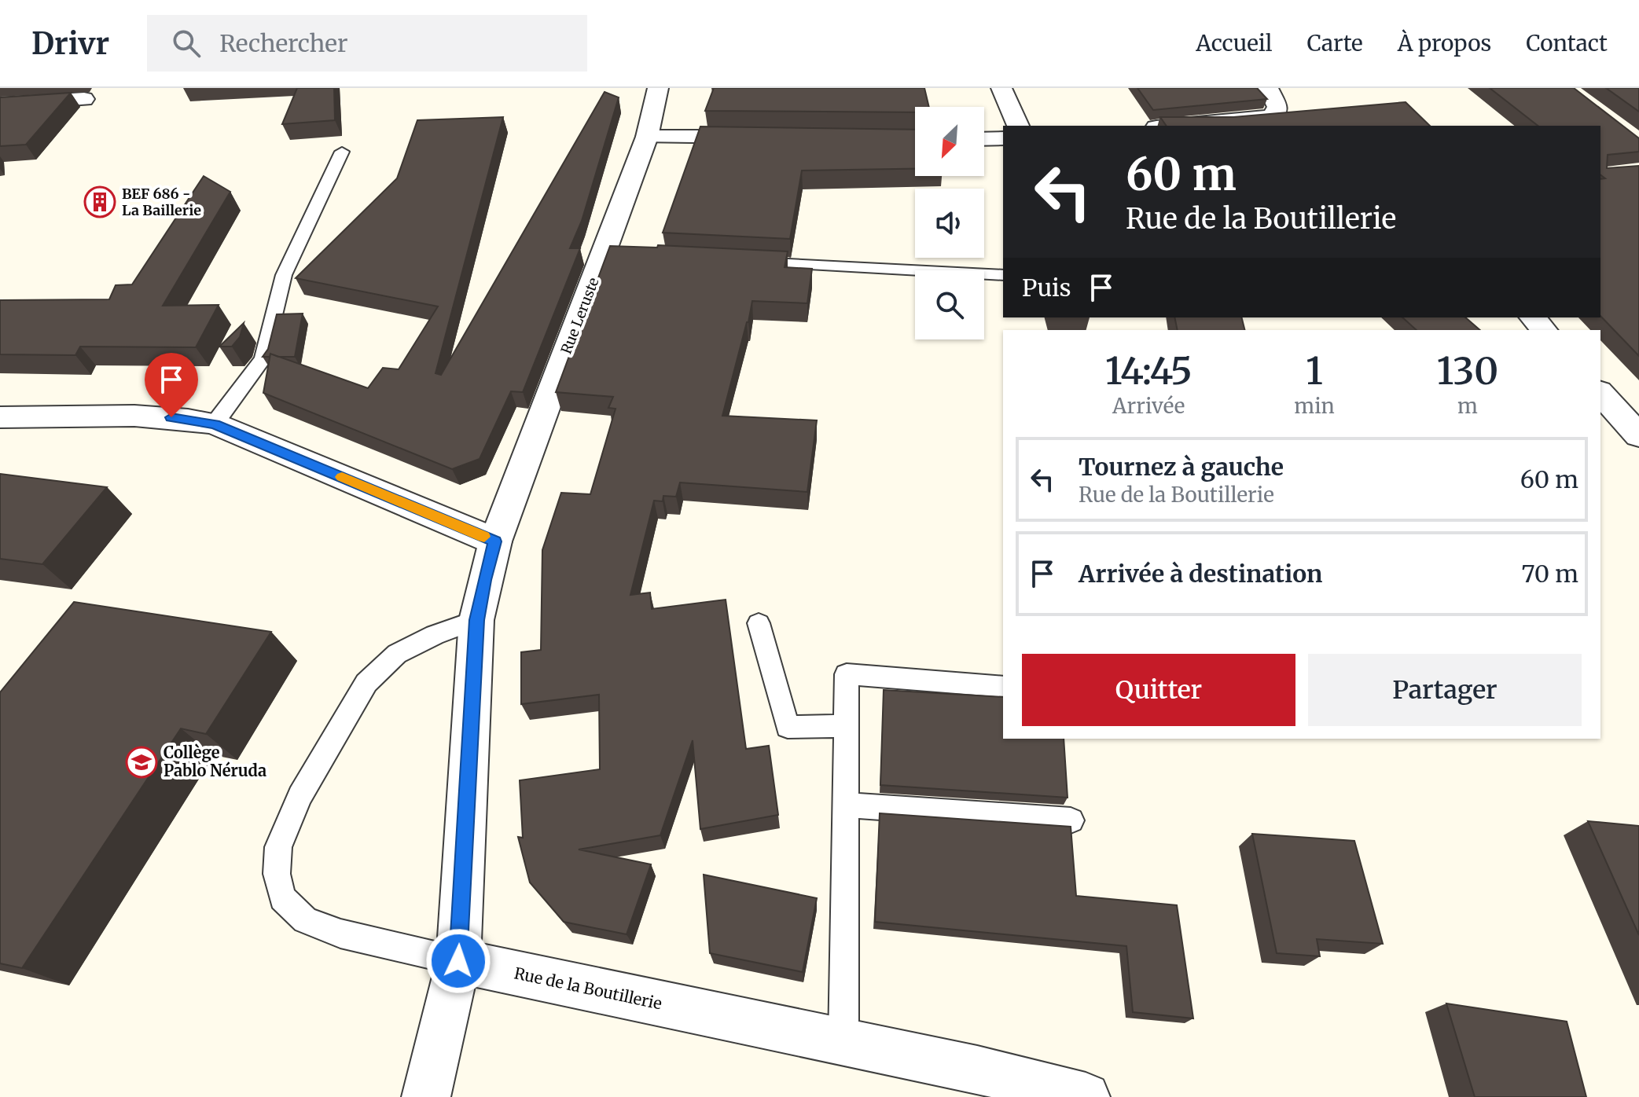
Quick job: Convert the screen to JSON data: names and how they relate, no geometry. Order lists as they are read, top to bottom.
{
  "streets": {
    "street": ["Rue Leruste", "Rue de la Boutillerie"]
  },
  "places": {
    "building": ["BEF 686 - La Baillerie"],
    "school or university": ["Collège Pablo Néruda"]
  },
  "north": "bottom left",
  "page": {
    "header": "Drivr",
    "search": "Rechercher",
    "nav": [
      "Accueil",
      "Carte",
      "À propos",
      "Contact"
    ],
    "turn": ["60 m", "Rue de la Boutillerie"],
    "then": "Puis",
    "eta": [
      "14:45",
      "Arrivée",
      "1",
      "min",
      "130",
      "m"
    ],
    "list": [
      {
        "name": "Tournez à gauche",
        "note": "Rue de la Boutillerie",
        "value": "60 m"
      },
      {
        "name": "Arrivée à destination",
        "value": "70 m"
      }
    ],
    "buttons": ["Quitter", "Partager"]
  }
}
